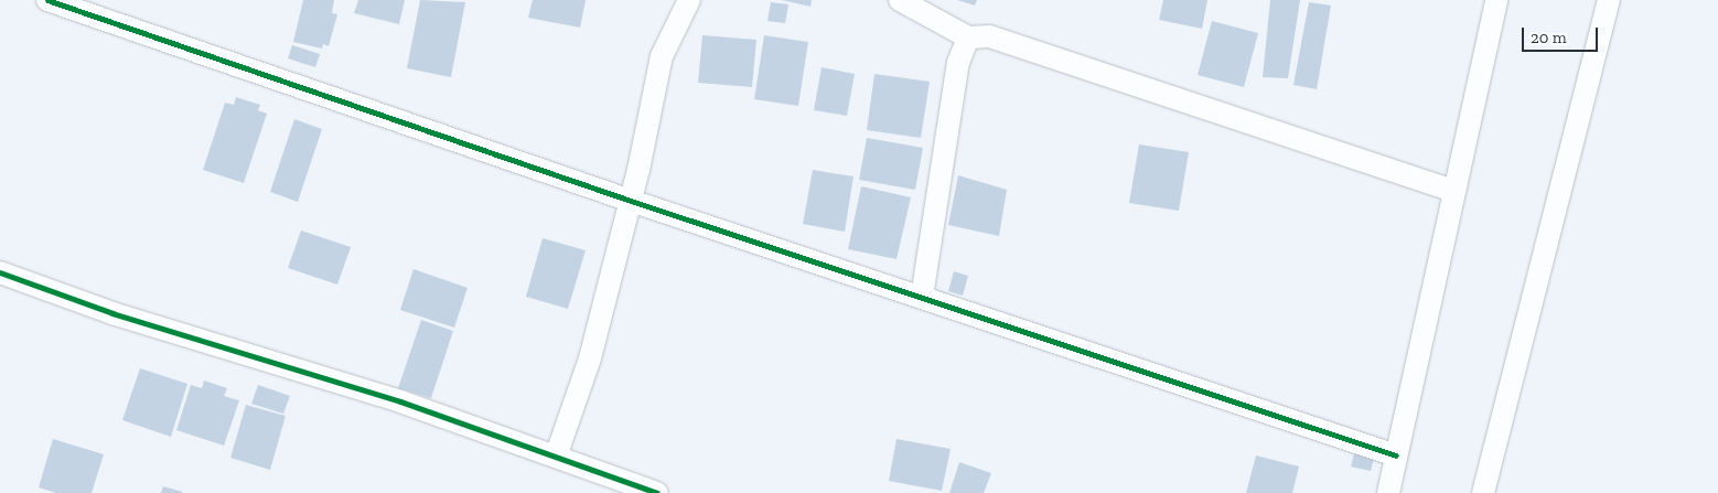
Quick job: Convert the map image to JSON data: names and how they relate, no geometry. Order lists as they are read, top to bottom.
{
  "scale_bar": "20 m"
}
